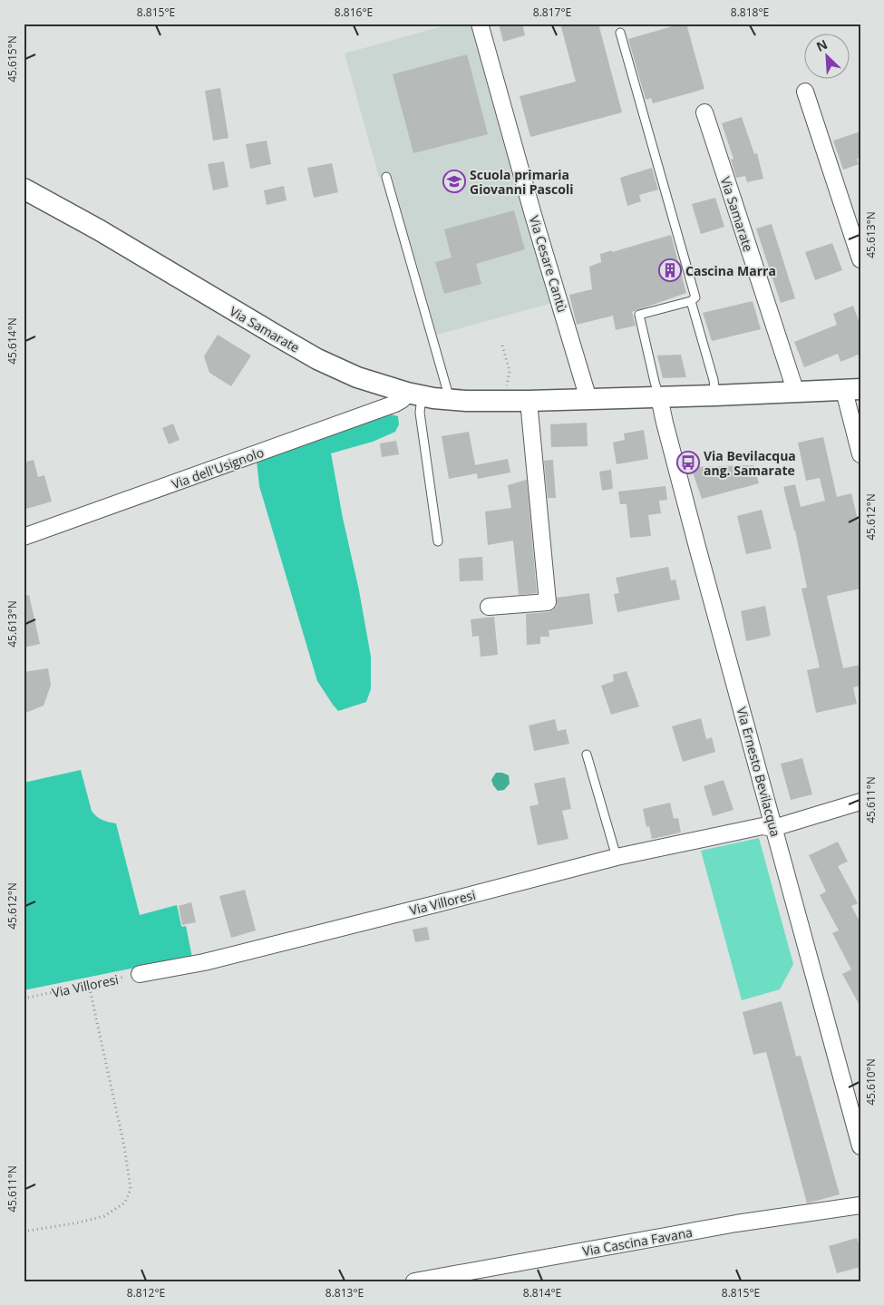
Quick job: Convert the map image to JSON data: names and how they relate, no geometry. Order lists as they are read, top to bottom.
{
  "streets": {
    "street": [
      "Via Samarate",
      "Via Cesare Cantù",
      "Via dell'Usignolo",
      "Via Ernesto Bevilacqua",
      "Via Villoresi",
      "Via Cascina Favana"
    ]
  },
  "crossings": [
    ["Via Samarate", "Via Cesare Cantù"],
    ["Via Samarate", "Via dell'Usignolo"],
    ["Via Samarate", "Via Ernesto Bevilacqua"],
    ["Via Ernesto Bevilacqua", "Via Villoresi"]
  ],
  "places": {
    "school or university": ["Scuola primaria Giovanni Pascoli"],
    "building": ["Cascina Marra"],
    "bus stop": ["Via Bevilacqua ang. Samarate"]
  },
  "north": "top left",
  "coordinates": [
    "8.815°E",
    "8.816°E",
    "8.817°E",
    "8.818°E",
    "45.615°N",
    "45.613°N",
    "45.614°N",
    "45.612°N",
    "45.611°N",
    "45.610°N",
    "8.812°E",
    "8.813°E",
    "8.814°E"
  ]
}
